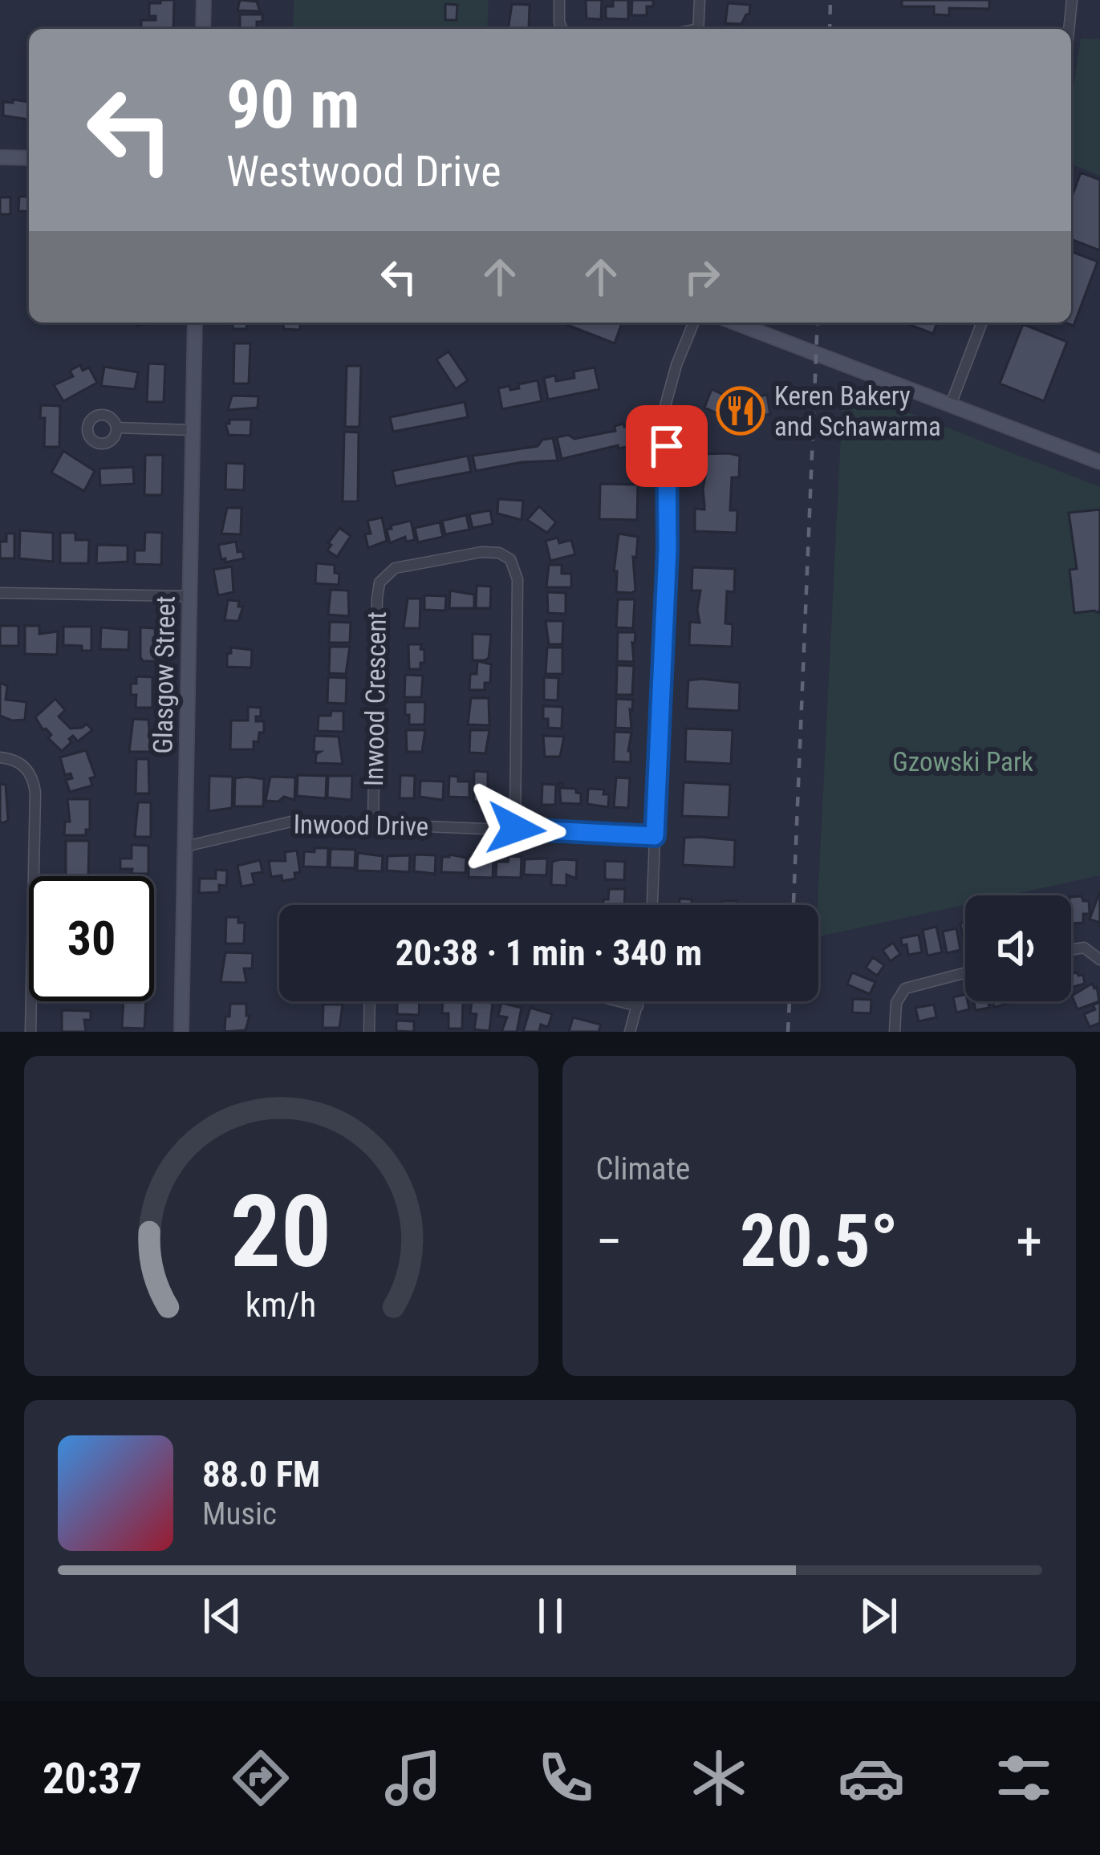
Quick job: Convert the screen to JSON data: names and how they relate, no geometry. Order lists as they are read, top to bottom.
{
  "streets": {
    "street": ["Glasgow Street", "Inwood Crescent", "Inwood Drive"]
  },
  "crossings": [
    ["Glasgow Street", "Inwood Drive"],
    ["Inwood Crescent", "Inwood Drive"]
  ],
  "parks": ["Gzowski Park"],
  "places": {
    "restaurant": ["Keren Bakery and Schawarma"]
  },
  "page": {
    "turn": ["90 m", "Westwood Drive"],
    "limit": "30",
    "trip": "20:38 · 1 min · 340 m",
    "tile": "Climate",
    "heat": ["−", "20.5°", "+"],
    "song": ["88.0 FM", "Music"],
    "tabs": "20:37",
    "gauge": ["20", "km/h"]
  }
}
